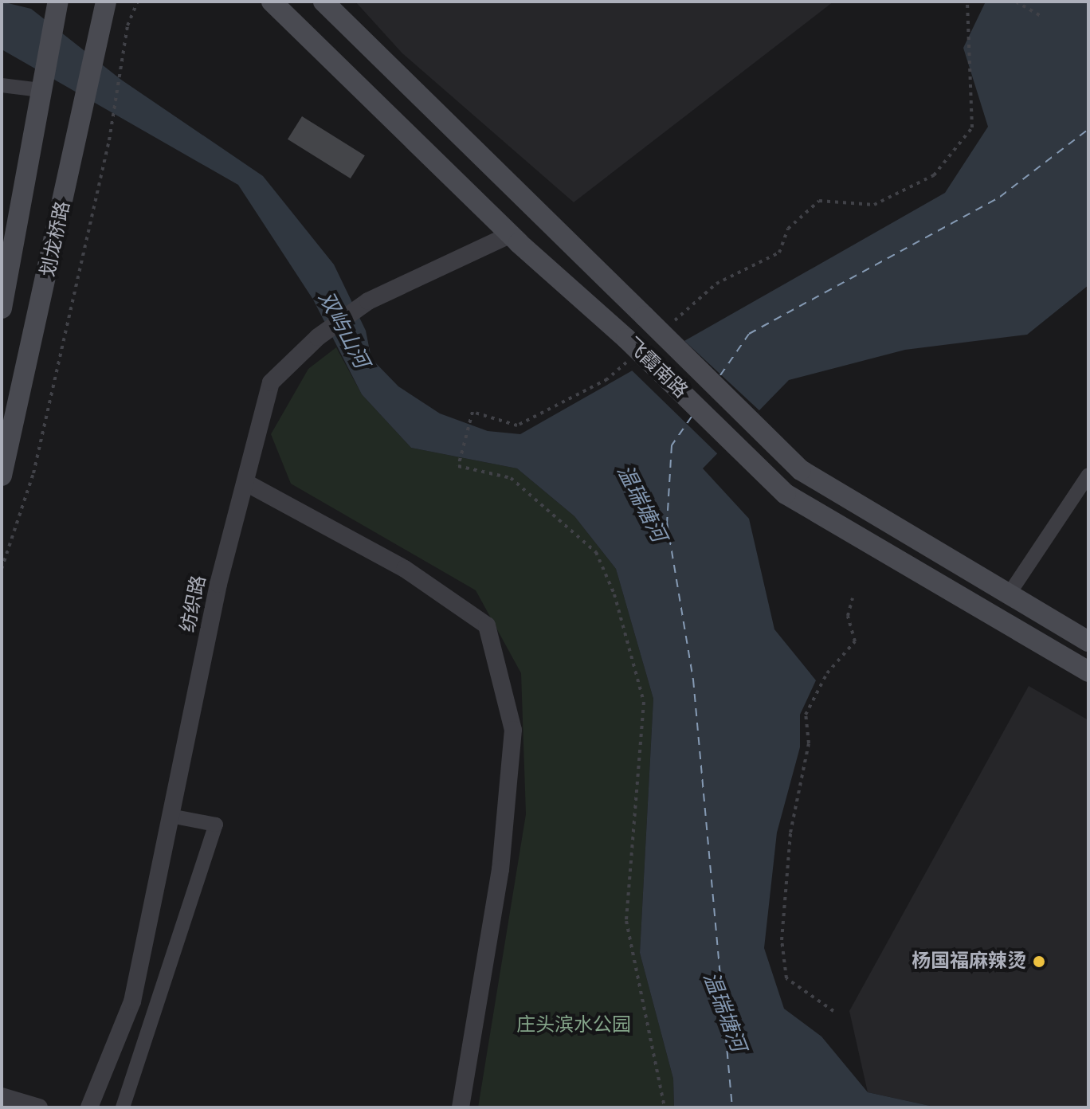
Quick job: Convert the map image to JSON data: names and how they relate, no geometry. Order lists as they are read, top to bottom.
{
  "streets": {
    "main road": ["划龙桥路", "飞霞南路"],
    "street": ["纺织路"]
  },
  "crossings": [
    ["飞霞南路", "纺织路"]
  ],
  "water": ["双屿山河", "温瑞塘河"],
  "parks": ["庄头滨水公园"],
  "places": ["杨国福麻辣烫"]
}
